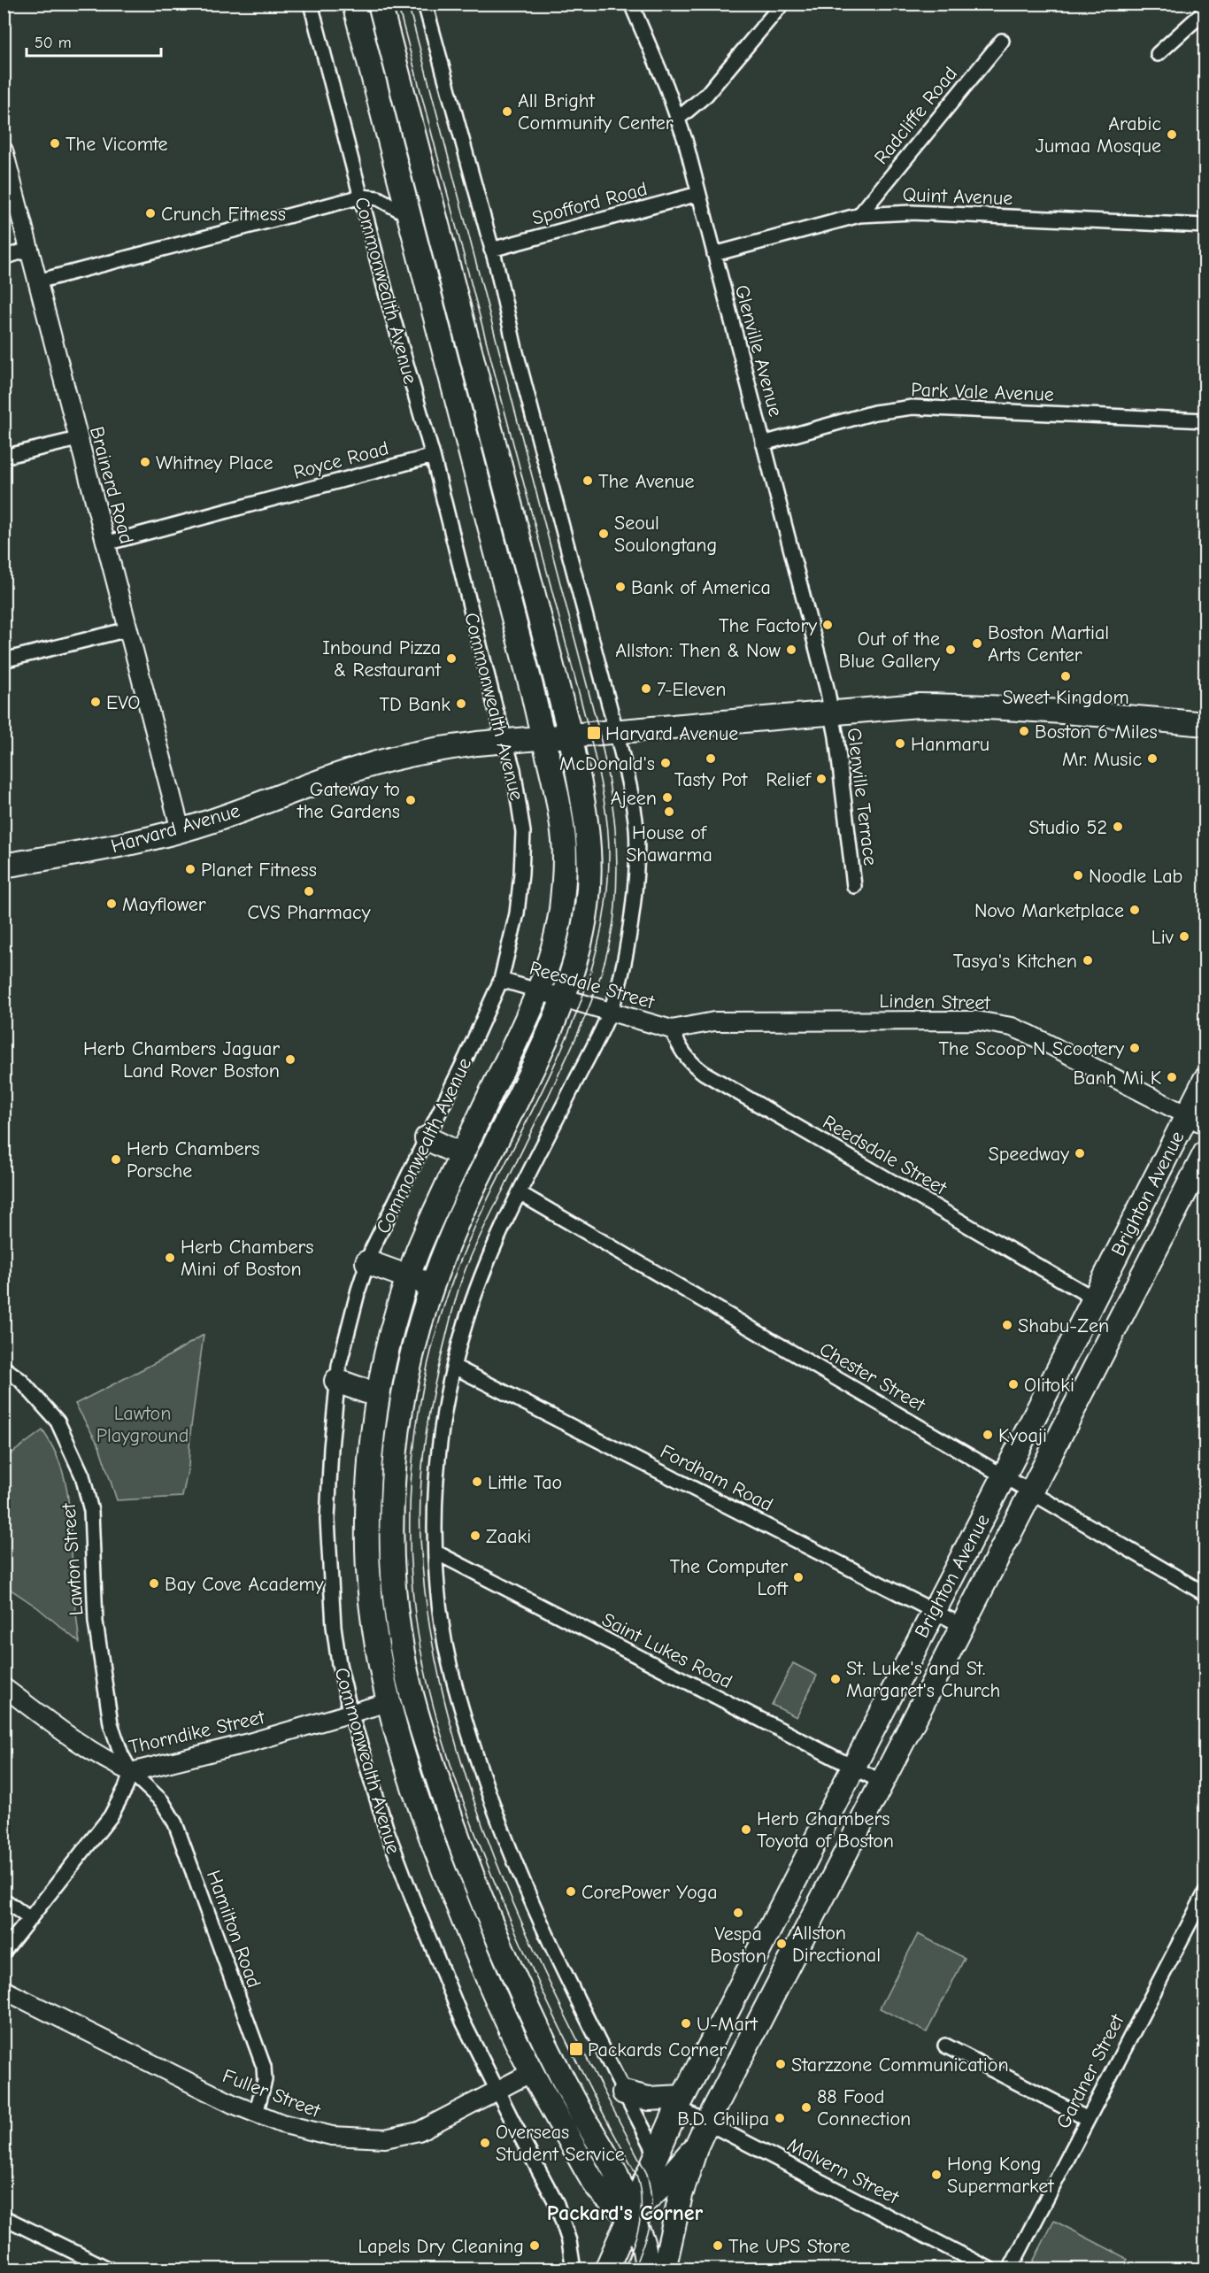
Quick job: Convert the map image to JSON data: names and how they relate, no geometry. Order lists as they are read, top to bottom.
{
  "streets": {
    "main road": ["Commonwealth Avenue", "Harvard Avenue", "Brighton Avenue"],
    "street": [
      "Radcliffe Road",
      "Quint Avenue",
      "Spofford Road",
      "Glenville Avenue",
      "Park Vale Avenue",
      "Royce Road",
      "Brainerd Road",
      "Glenville Terrace",
      "Reesdale Street",
      "Linden Street",
      "Reedsdale Street",
      "Chester Street",
      "Fordham Road",
      "Lawton Street",
      "Saint Lukes Road",
      "Thorndike Street",
      "Hamilton Road",
      "Gardner Street",
      "Fuller Street",
      "Malvern Street"
    ]
  },
  "crossings": [
    ["Radcliffe Road", "Quint Avenue"],
    ["Quint Avenue", "Glenville Avenue"],
    ["Spofford Road", "Glenville Avenue"],
    ["Commonwealth Avenue", "Royce Road"],
    ["Commonwealth Avenue", "Harvard Avenue"],
    ["Commonwealth Avenue", "Reesdale Street"],
    ["Commonwealth Avenue", "Brighton Avenue"],
    ["Commonwealth Avenue", "Thorndike Street"],
    ["Commonwealth Avenue", "Fuller Street"],
    ["Glenville Avenue", "Park Vale Avenue"],
    ["Glenville Avenue", "Glenville Terrace"],
    ["Glenville Avenue", "Harvard Avenue"],
    ["Royce Road", "Brainerd Road"],
    ["Brainerd Road", "Harvard Avenue"],
    ["Glenville Terrace", "Harvard Avenue"],
    ["Reesdale Street", "Linden Street"],
    ["Reesdale Street", "Reedsdale Street"],
    ["Linden Street", "Reedsdale Street"],
    ["Linden Street", "Brighton Avenue"],
    ["Reedsdale Street", "Brighton Avenue"],
    ["Brighton Avenue", "Chester Street"],
    ["Brighton Avenue", "Fordham Road"],
    ["Brighton Avenue", "Saint Lukes Road"],
    ["Brighton Avenue", "Malvern Street"],
    ["Lawton Street", "Thorndike Street"],
    ["Lawton Street", "Hamilton Road"],
    ["Thorndike Street", "Hamilton Road"],
    ["Hamilton Road", "Fuller Street"]
  ],
  "districts": ["Packard's Corner"],
  "parks": ["Lawton Playground"],
  "places": {
    "other": [
      "All Bright Community Center",
      "Arabic Jumaa Mosque",
      "The Vicomte",
      "Crunch Fitness",
      "Whitney Place",
      "The Avenue",
      "Seoul Soulongtang",
      "Bank of America",
      "The Factory",
      "Boston Martial Arts Center",
      "Allston: Then & Now",
      "Out of the Blue Gallery",
      "Inbound Pizza & Restaurant",
      "Sweet Kingdom",
      "7-Eleven",
      "EVO",
      "TD Bank",
      "Boston 6 Miles",
      "Hanmaru",
      "Tasty Pot",
      "Mr. Music",
      "McDonald's",
      "Relief",
      "Ajeen",
      "Gateway to the Gardens",
      "House of Shawarma",
      "Studio 52",
      "Planet Fitness",
      "Noodle Lab",
      "CVS Pharmacy",
      "Mayflower",
      "Novo Marketplace",
      "Liv",
      "Tasya's Kitchen",
      "The Scoop N Scootery",
      "Herb Chambers Jaguar Land Rover Boston",
      "Banh Mi K",
      "Speedway",
      "Herb Chambers Porsche",
      "Herb Chambers Mini of Boston",
      "Shabu-Zen",
      "Olitoki",
      "Kyoaji",
      "Little Tao",
      "Zaaki",
      "The Computer Loft",
      "Bay Cove Academy",
      "St. Luke's and St. Margaret's Church",
      "Herb Chambers Toyota of Boston",
      "CorePower Yoga",
      "Vespa Boston",
      "Allston Directional",
      "U-Mart",
      "Starzzone Communication",
      "88 Food Connection",
      "B.D. Chilipa",
      "Overseas Student Service",
      "Hong Kong Supermarket",
      "Lapels Dry Cleaning",
      "The UPS Store"
    ],
    "transit": ["Harvard Avenue", "Packards Corner"]
  },
  "scale_bar": "50 m"
}
